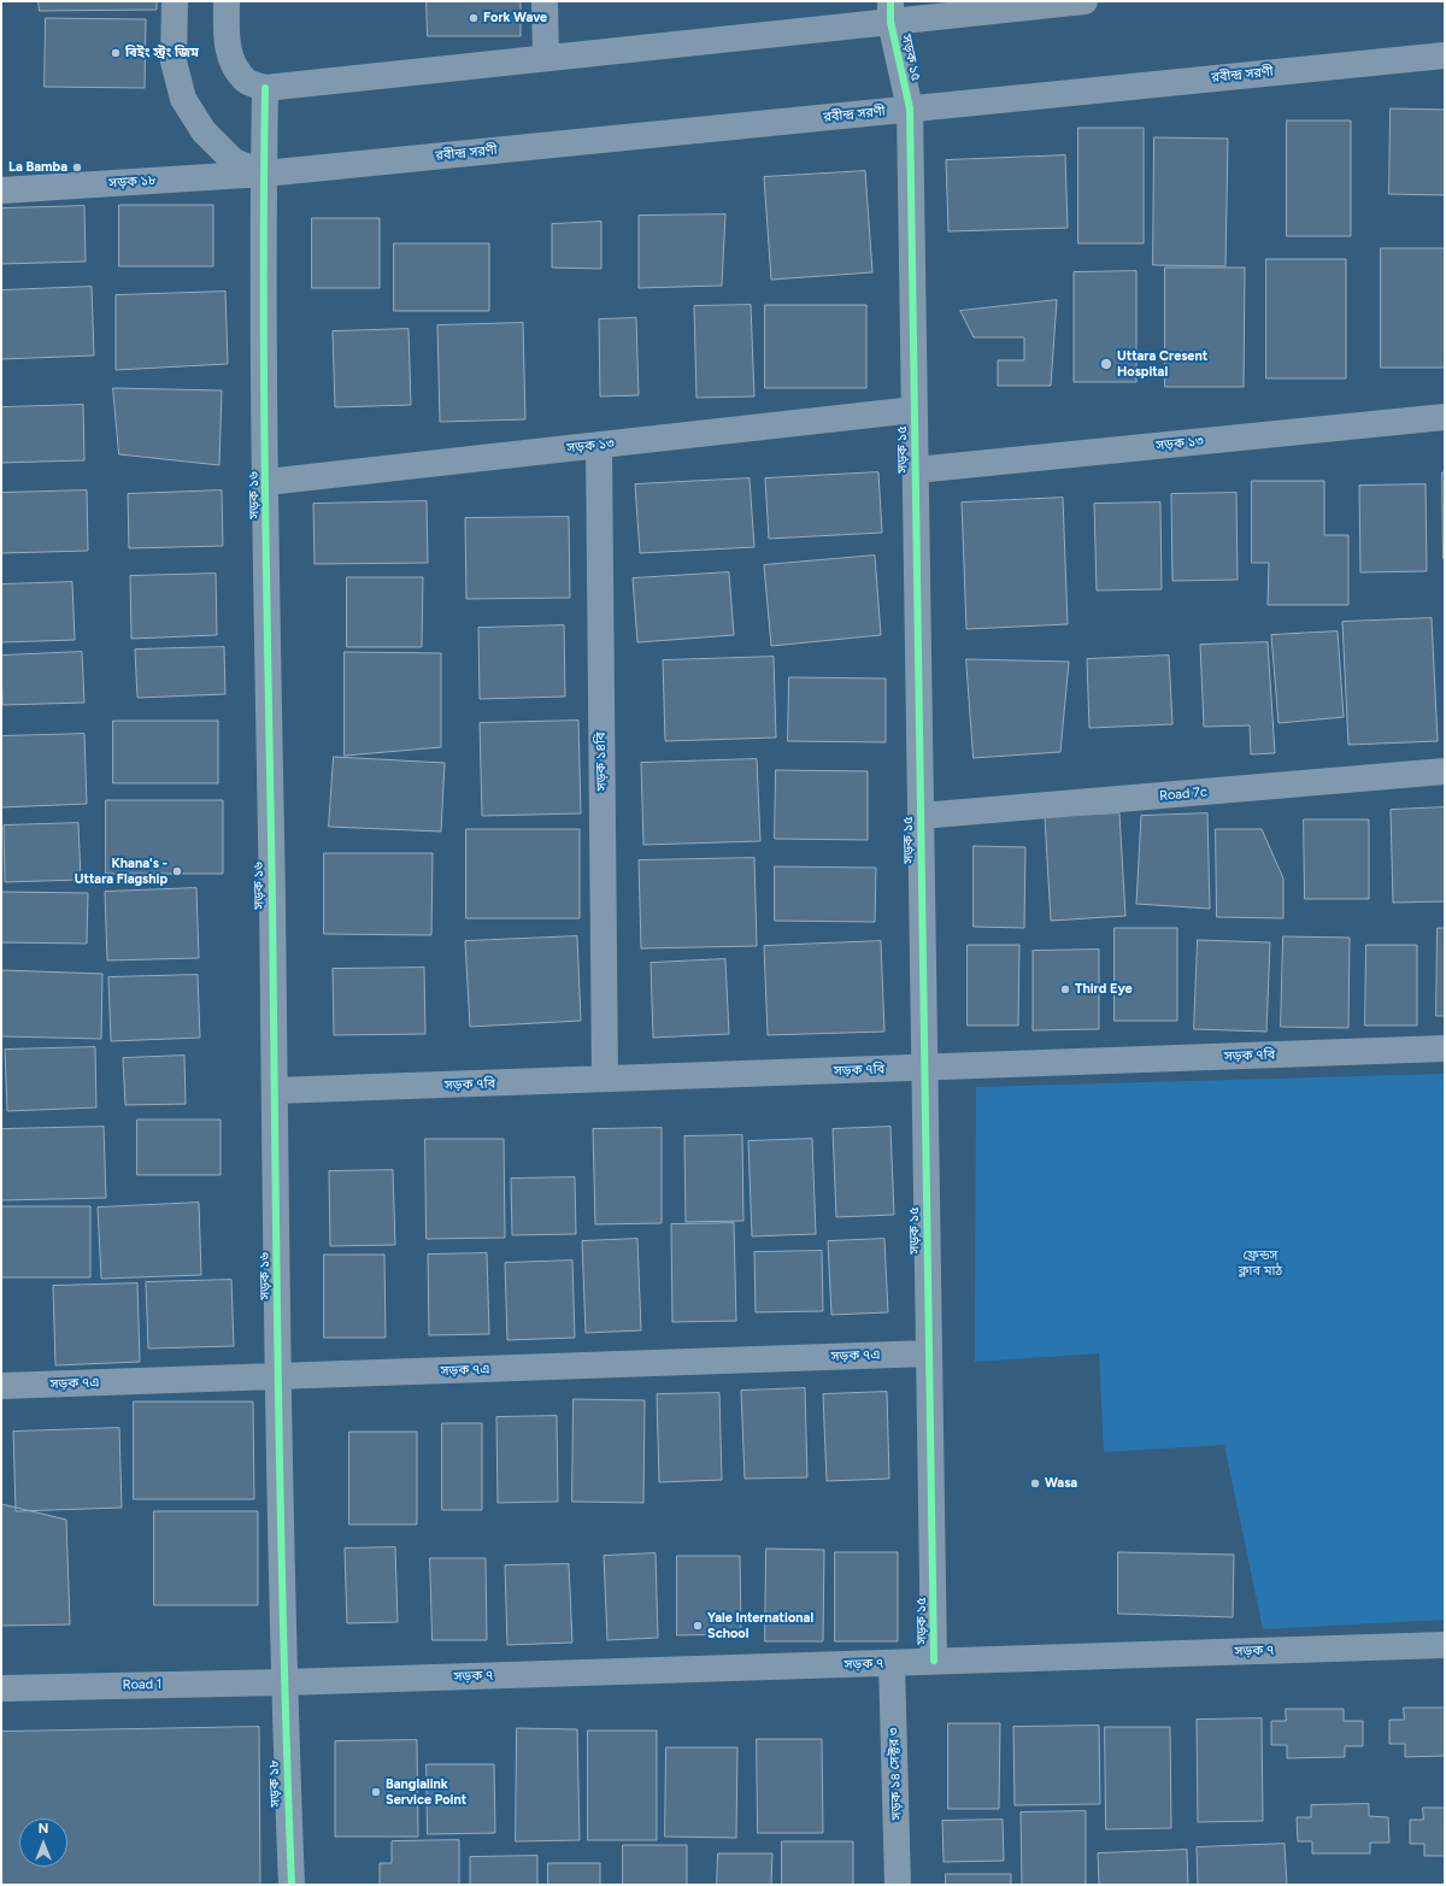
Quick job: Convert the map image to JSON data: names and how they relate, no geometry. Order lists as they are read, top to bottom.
{
  "streets": {
    "street": [
      "সড়ক ১৫",
      "রবীন্দ্র সরণী",
      "সড়ক ১৮",
      "সড়ক ১৩",
      "সড়ক ১৬",
      "সড়ক ১৪বি",
      "Road 7c",
      "সড়ক ৭বি",
      "সড়ক ৭এ",
      "সড়ক ৭",
      "Road 1",
      "সড়ক ১৪ সেক্টর ৩"
    ]
  },
  "crossings": [
    ["সড়ক ১৫", "রবীন্দ্র সরণী"],
    ["সড়ক ১৫", "সড়ক ১৩"],
    ["সড়ক ১৫", "Road 7c"],
    ["সড়ক ১৫", "সড়ক ৭বি"],
    ["সড়ক ১৫", "সড়ক ৭এ"],
    ["সড়ক ১৫", "সড়ক ৭"],
    ["রবীন্দ্র সরণী", "সড়ক ১৮"],
    ["রবীন্দ্র সরণী", "সড়ক ১৬"],
    ["সড়ক ১৮", "সড়ক ১৬"],
    ["সড়ক ১৮", "সড়ক ৭"],
    ["সড়ক ১৮", "Road 1"],
    ["সড়ক ১৩", "সড়ক ১৬"],
    ["সড়ক ১৩", "সড়ক ১৪বি"],
    ["সড়ক ১৬", "সড়ক ৭বি"],
    ["সড়ক ১৬", "সড়ক ৭এ"],
    ["সড়ক ১৬", "সড়ক ৭"],
    ["সড়ক ১৬", "Road 1"],
    ["সড়ক ১৪বি", "সড়ক ৭বি"],
    ["সড়ক ৭", "Road 1"],
    ["সড়ক ৭", "সড়ক ১৪ সেক্টর ৩"]
  ],
  "parks": ["ফ্রেন্ডস ক্লাব মাঠ"],
  "places": [
    "Fork Wave",
    "বিইং স্ট্রং জিম",
    "La Bamba",
    "Uttara Cresent Hospital",
    "Khana's - Uttara Flagship",
    "Third Eye",
    "Wasa",
    "Yale International School",
    "Banglalink Service Point"
  ],
  "north": "top"
}
